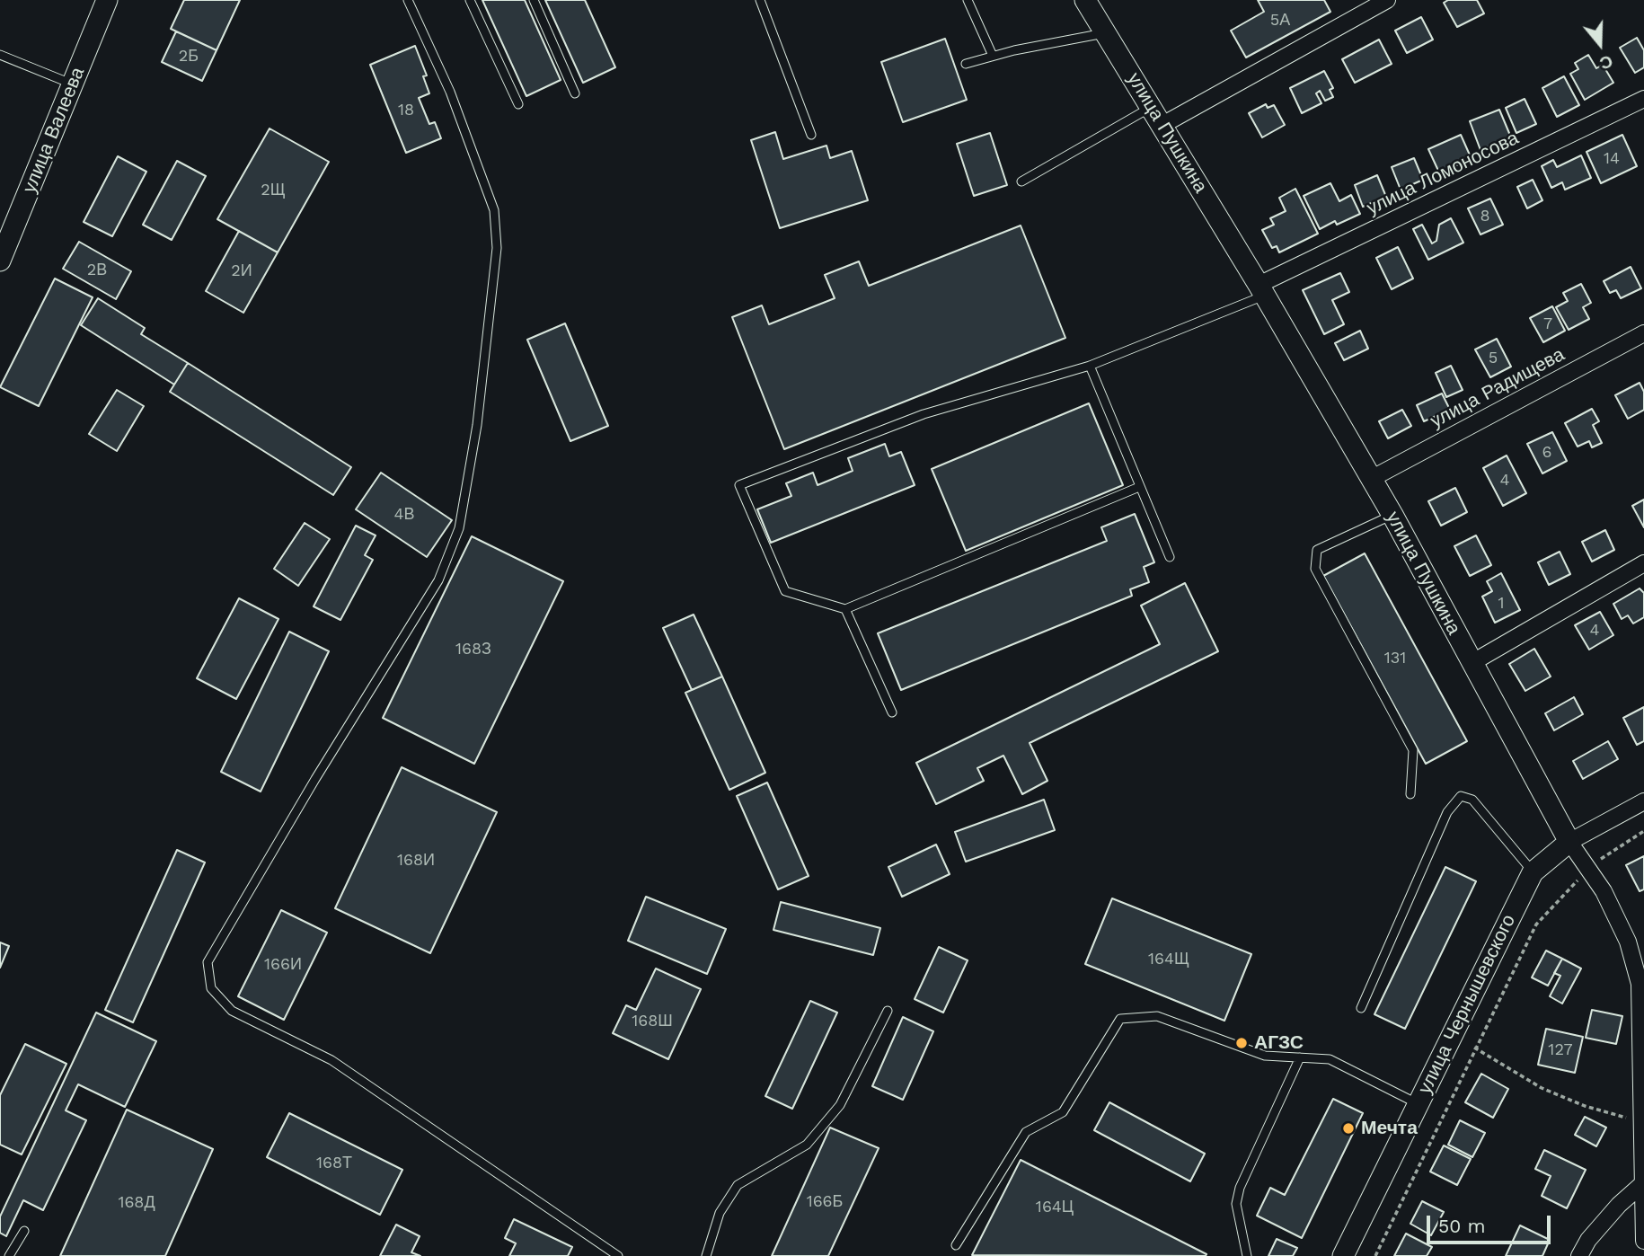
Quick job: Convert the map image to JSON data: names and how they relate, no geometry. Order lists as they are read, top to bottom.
{
  "streets": {
    "street": [
      "улица Валеева",
      "улица Пушкина",
      "улица Ломоносова",
      "улица Радищева",
      "улица Чернышевского"
    ]
  },
  "crossings": [
    ["улица Пушкина", "улица Ломоносова"],
    ["улица Пушкина", "улица Радищева"],
    ["улица Пушкина", "улица Чернышевского"]
  ],
  "places": ["АГЗС", "Мечта"],
  "house_numbers": [
    "5А",
    "2Б",
    "18",
    "14",
    "2Щ",
    "8",
    "2В",
    "2И",
    "7",
    "5",
    "6",
    "4",
    "4В",
    "1",
    "4",
    "168З",
    "131",
    "168И",
    "164Щ",
    "166И",
    "168Ш",
    "127",
    "168Т",
    "166Б",
    "168Д",
    "164Ц"
  ],
  "scale_bar": "50 m",
  "north": "bottom"
}
